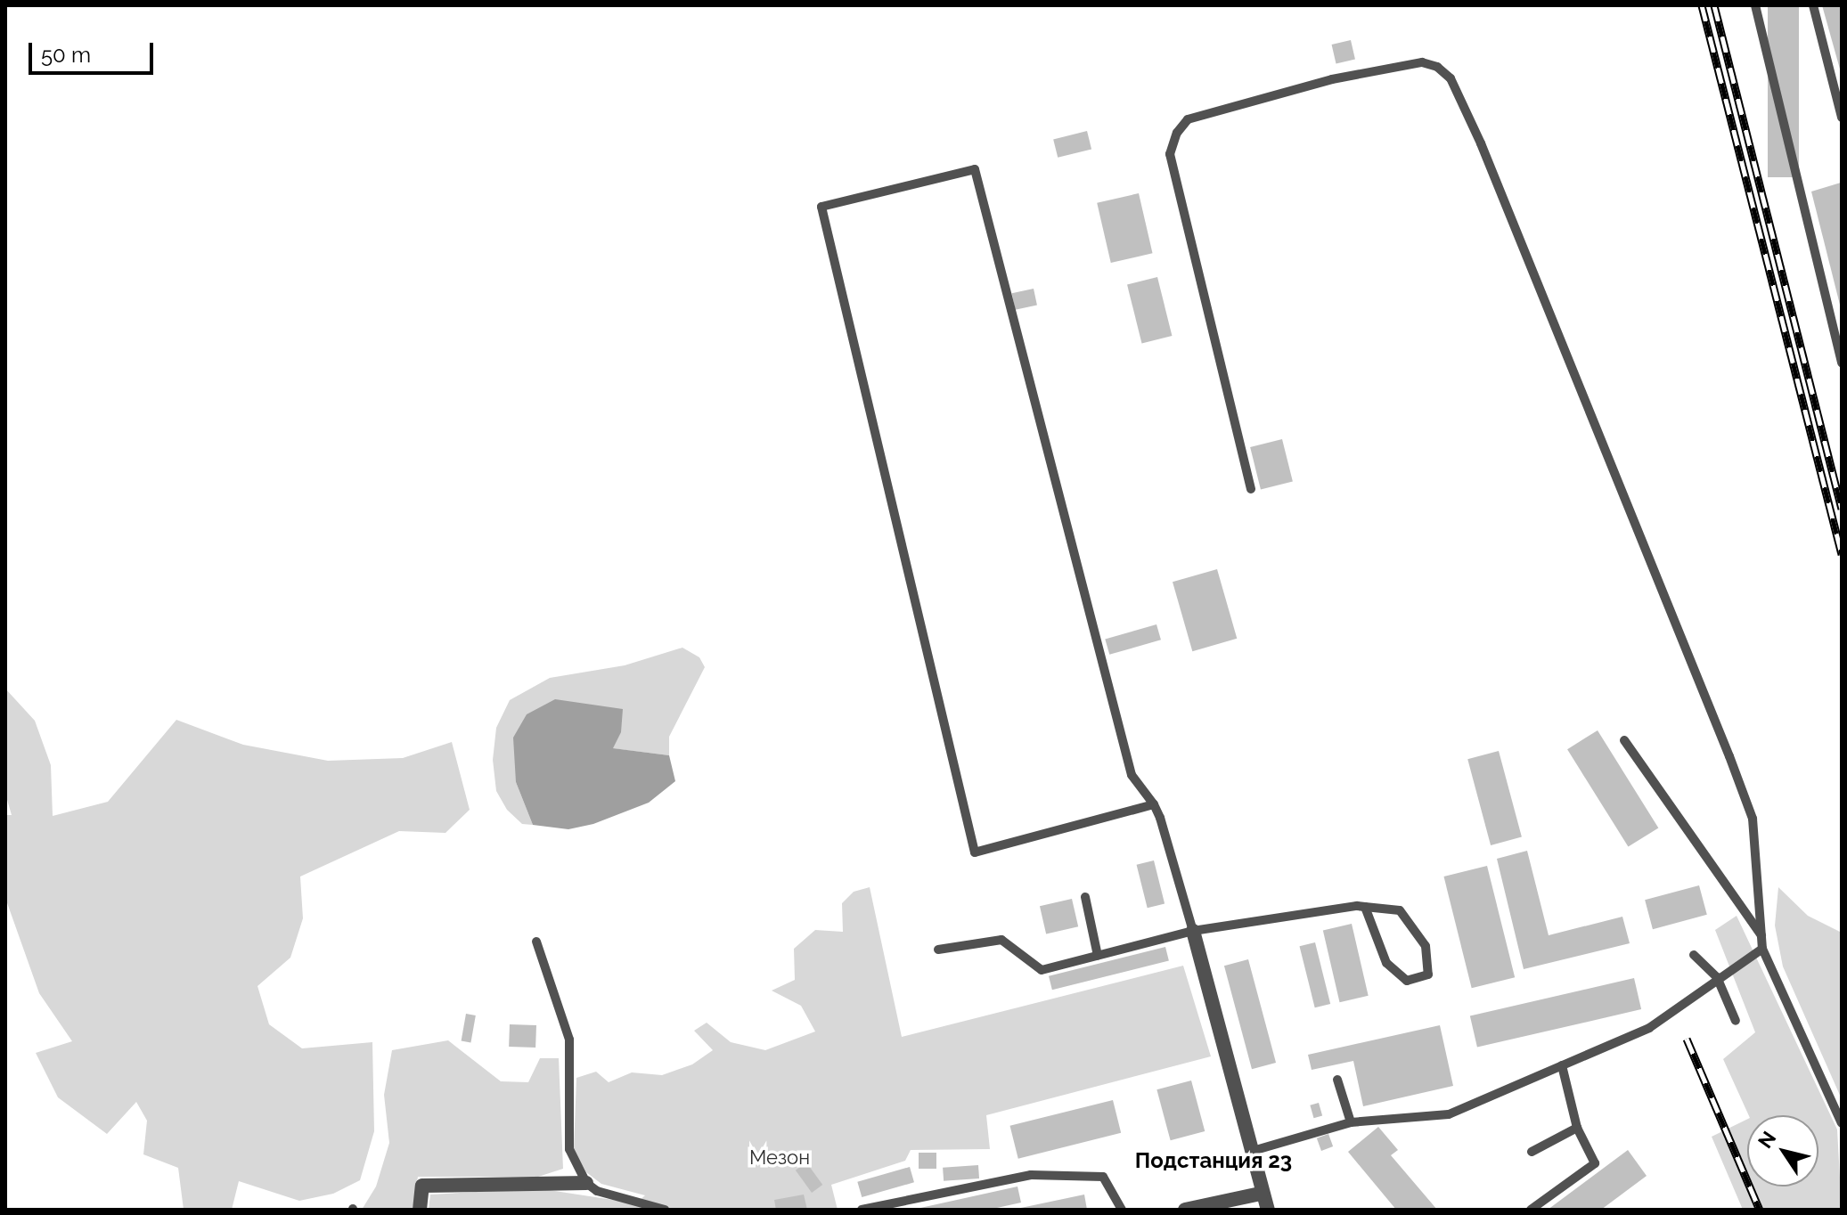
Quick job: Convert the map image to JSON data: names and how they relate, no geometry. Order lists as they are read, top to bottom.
{
  "districts": ["Подстанция 23"],
  "parks": ["Мезон"],
  "scale_bar": "50 m",
  "north": "top left"
}
